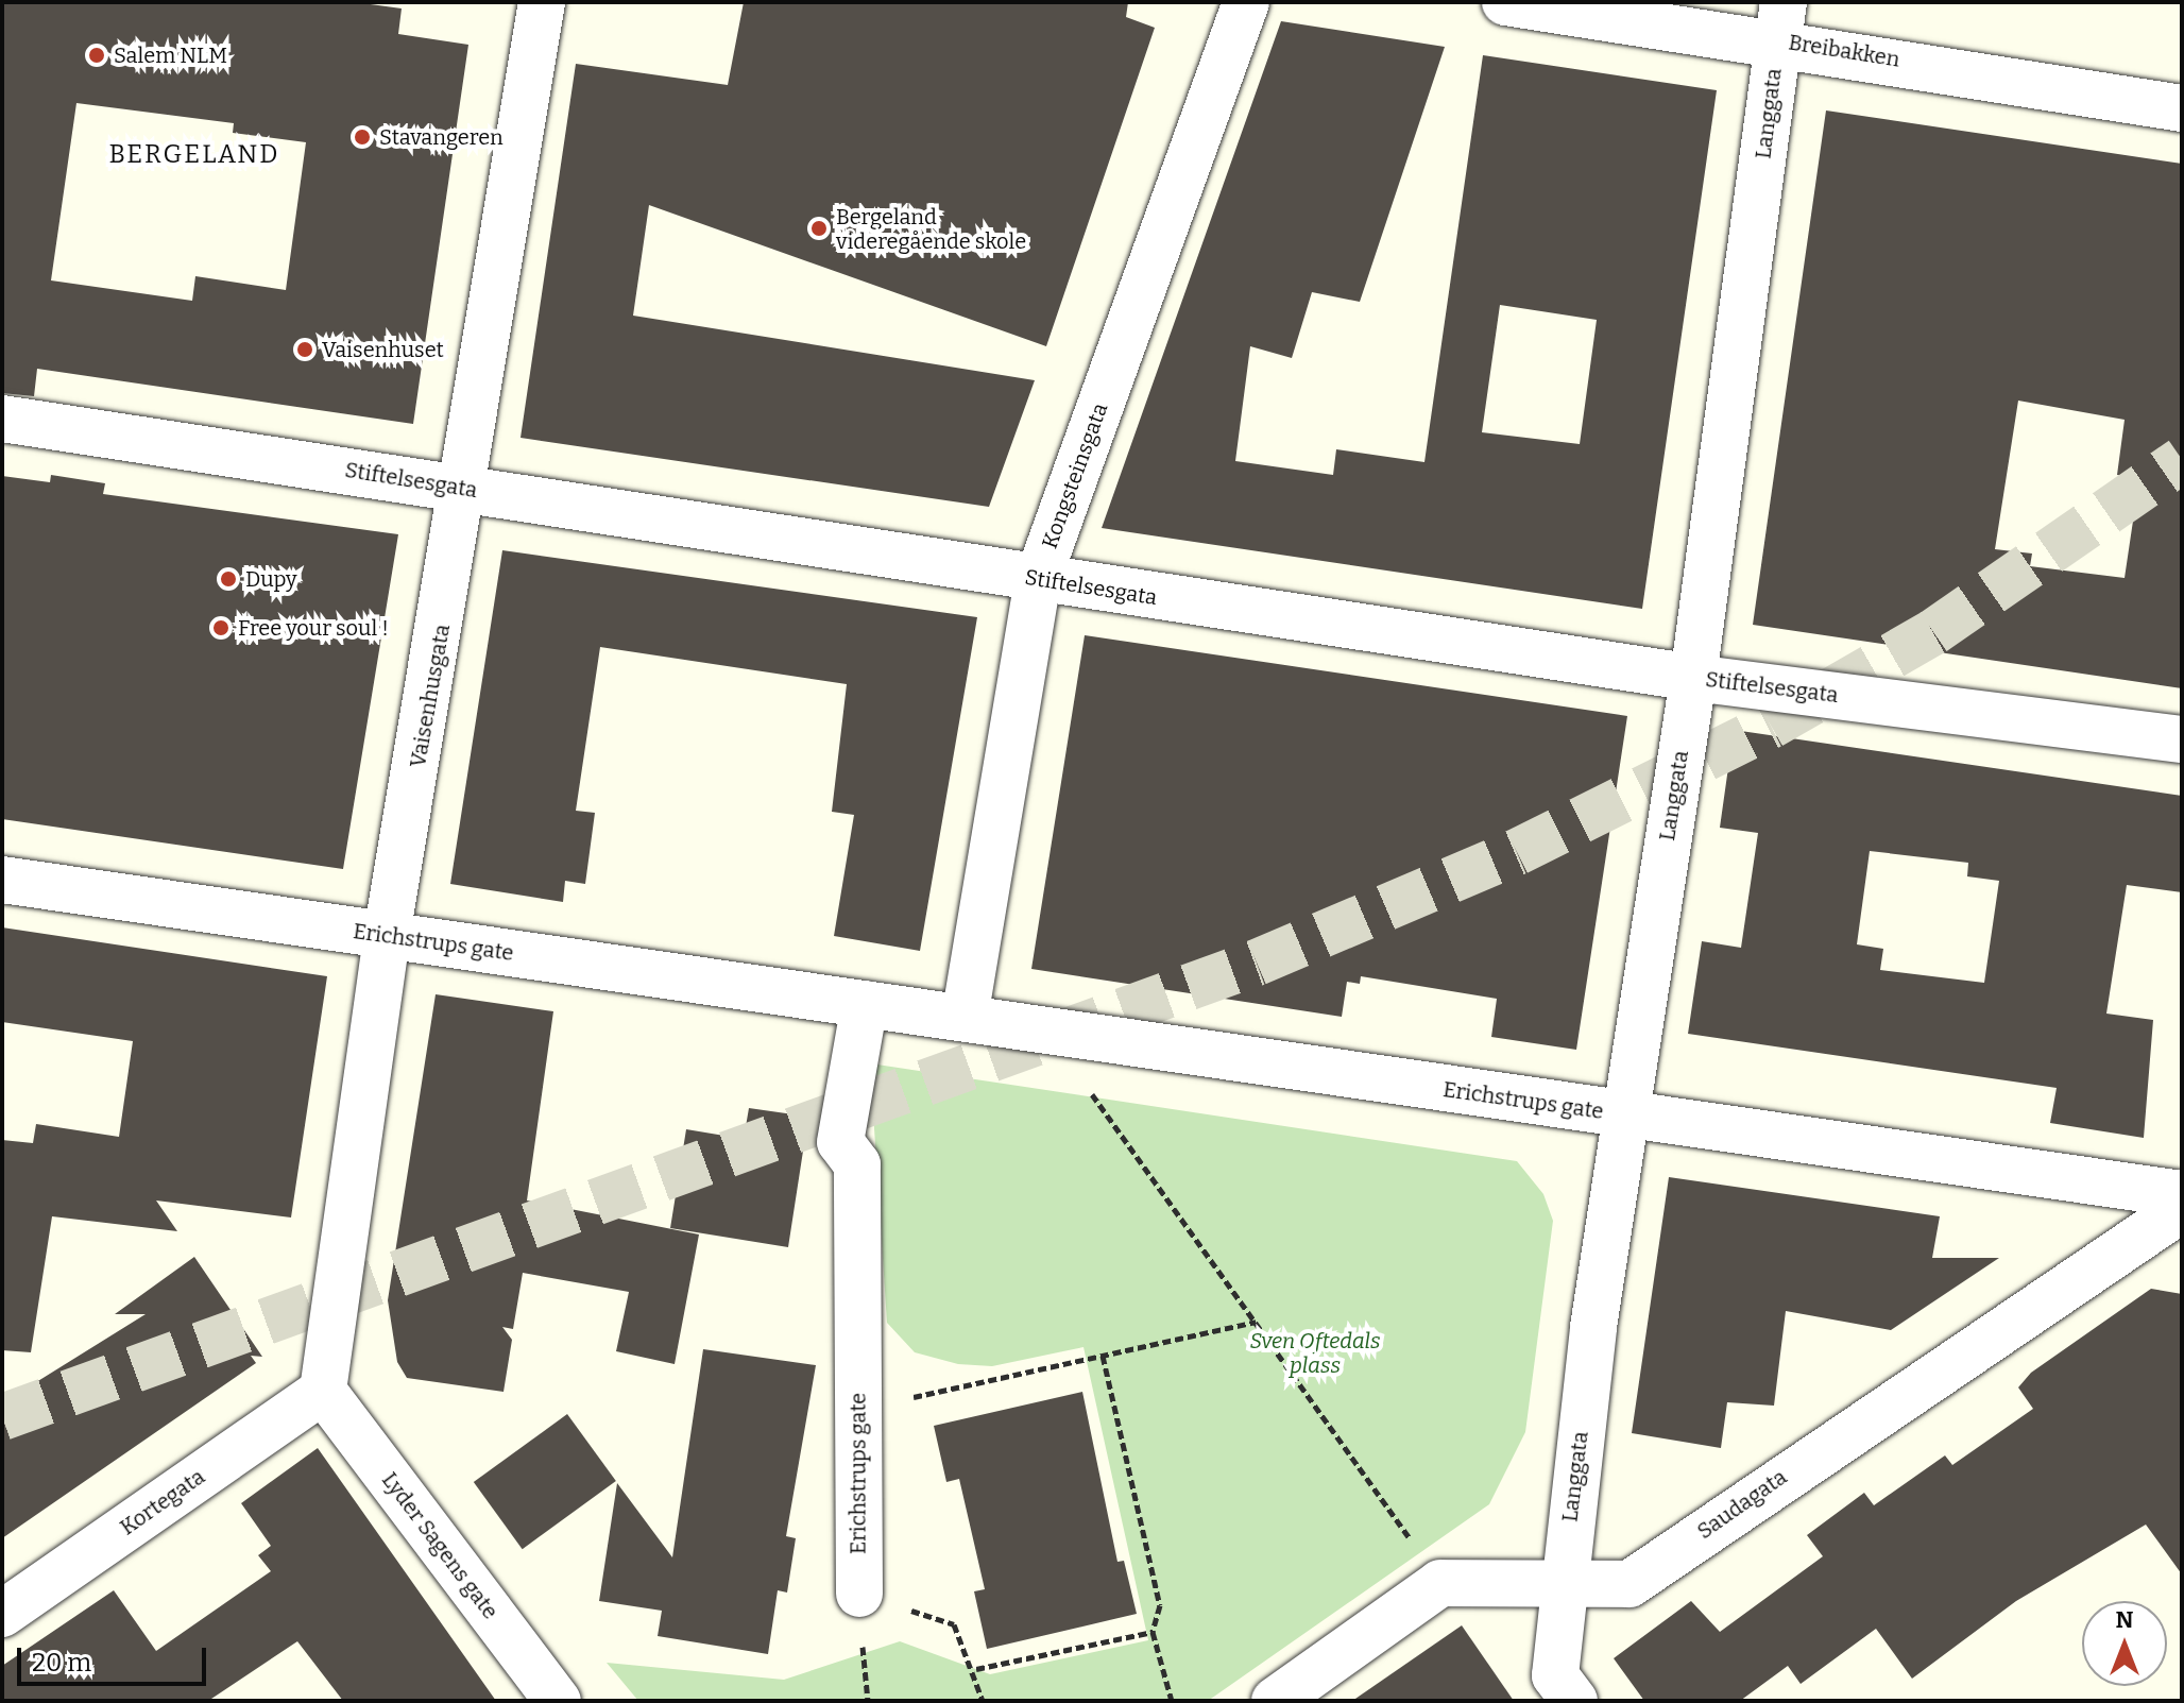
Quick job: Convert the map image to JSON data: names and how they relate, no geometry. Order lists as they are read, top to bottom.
{
  "streets": {
    "street": [
      "Breibakken",
      "Langgata",
      "Kongsteinsgata",
      "Stiftelsesgata",
      "Vaisenhusgata",
      "Erichstrups gate",
      "Kortegata",
      "Saudagata",
      "Lyder Sagens gate"
    ]
  },
  "crossings": [
    ["Breibakken", "Langgata"],
    ["Langgata", "Stiftelsesgata"],
    ["Langgata", "Erichstrups gate"],
    ["Langgata", "Saudagata"],
    ["Kongsteinsgata", "Stiftelsesgata"],
    ["Kongsteinsgata", "Erichstrups gate"],
    ["Stiftelsesgata", "Vaisenhusgata"],
    ["Vaisenhusgata", "Erichstrups gate"],
    ["Vaisenhusgata", "Kortegata"],
    ["Vaisenhusgata", "Lyder Sagens gate"],
    ["Kortegata", "Lyder Sagens gate"]
  ],
  "districts": ["BERGELAND"],
  "parks": ["Sven Oftedals plass"],
  "places": [
    "Salem NLM",
    "Stavangeren",
    "Bergeland videregående skole",
    "Vaisenhuset",
    "Dupy",
    "Free your soul !"
  ],
  "scale_bar": "20 m",
  "north": "top"
}
